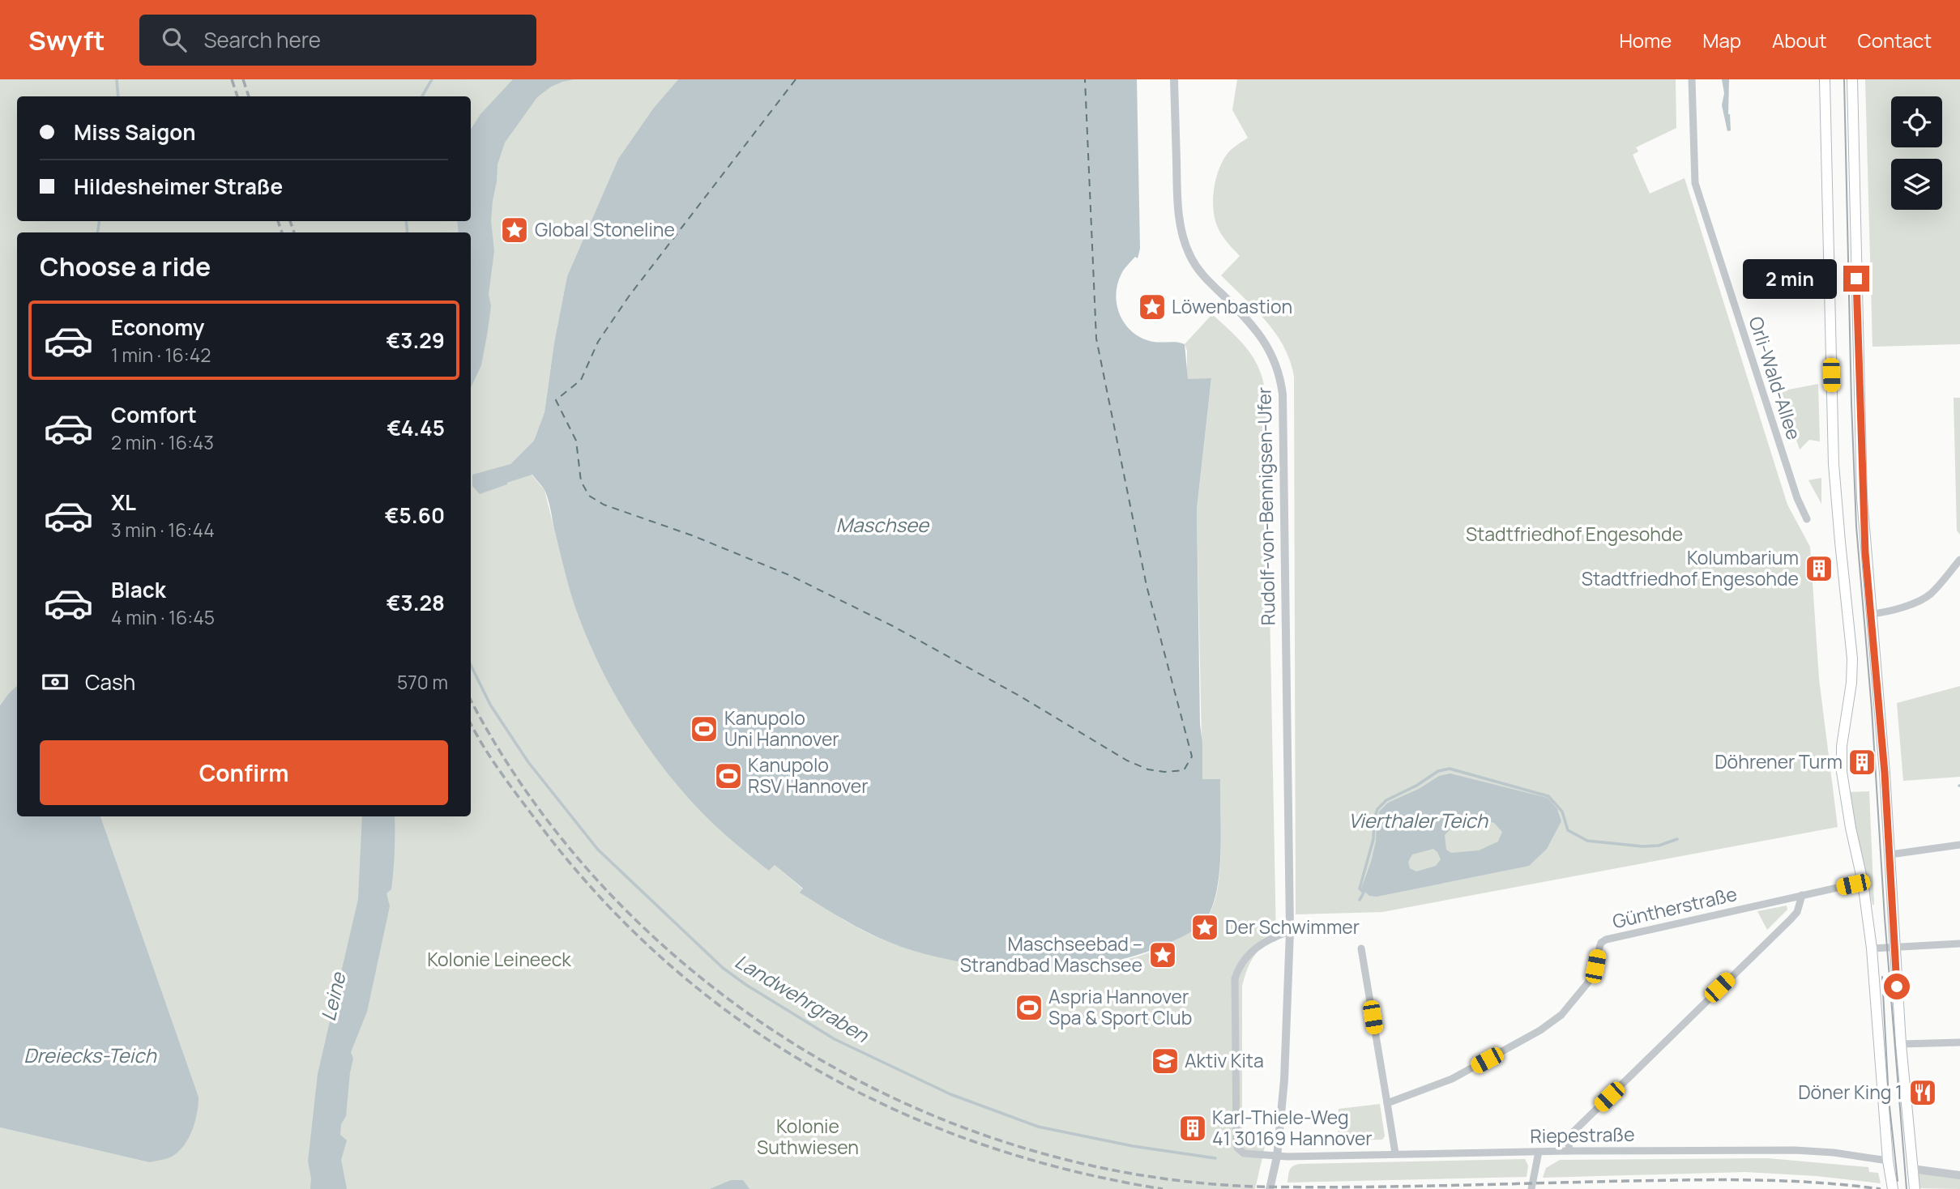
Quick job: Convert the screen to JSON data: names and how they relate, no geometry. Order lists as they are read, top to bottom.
{
  "streets": {
    "street": [
      "Orli-Wald-Allee",
      "Rudolf-von-Bennigsen-Ufer",
      "Güntherstraße",
      "Riepestraße"
    ]
  },
  "crossings": [
    ["Rudolf-von-Bennigsen-Ufer", "Riepestraße"]
  ],
  "water": [
    "Maschsee",
    "Vierthaler Teich",
    "Leine",
    "Landwehrgraben",
    "Dreiecks-Teich"
  ],
  "parks": ["Stadtfriedhof Engesohde", "Kolonie Leineeck", "Kolonie Suthwiesen"],
  "places": {
    "place": [
      "Global Stoneline",
      "Löwenbastion",
      "Der Schwimmer",
      "Maschseebad – Strandbad Maschsee"
    ],
    "building": ["Kolumbarium Stadtfriedhof Engesohde", "Döhrener Turm", "Karl-Thiele-Weg 41 30169 Hannover"],
    "sports": ["Kanupolo Uni Hannover", "Kanupolo RSV Hannover", "Aspria Hannover Spa & Sport Club"],
    "school or university": ["Aktiv Kita"],
    "restaurant": ["Döner King 1"]
  },
  "page": {
    "header": "Swyft",
    "search": "Search here",
    "nav": [
      "Home",
      "Map",
      "About",
      "Contact"
    ],
    "banner": ["Miss Saigon", "Hildesheimer Straße"],
    "heading": "Choose a ride",
    "bubble": "2 min",
    "list": [
      {
        "name": "Economy",
        "note": "1 min · 16:42",
        "value": "€3.29"
      },
      {
        "name": "Comfort",
        "note": "2 min · 16:43",
        "value": "€4.45"
      },
      {
        "name": "XL",
        "note": "3 min · 16:44",
        "value": "€5.60"
      },
      {
        "name": "Black",
        "note": "4 min · 16:45",
        "value": "€3.28"
      }
    ],
    "pay": ["Cash", "570 m"],
    "buttons": "Confirm"
  }
}
